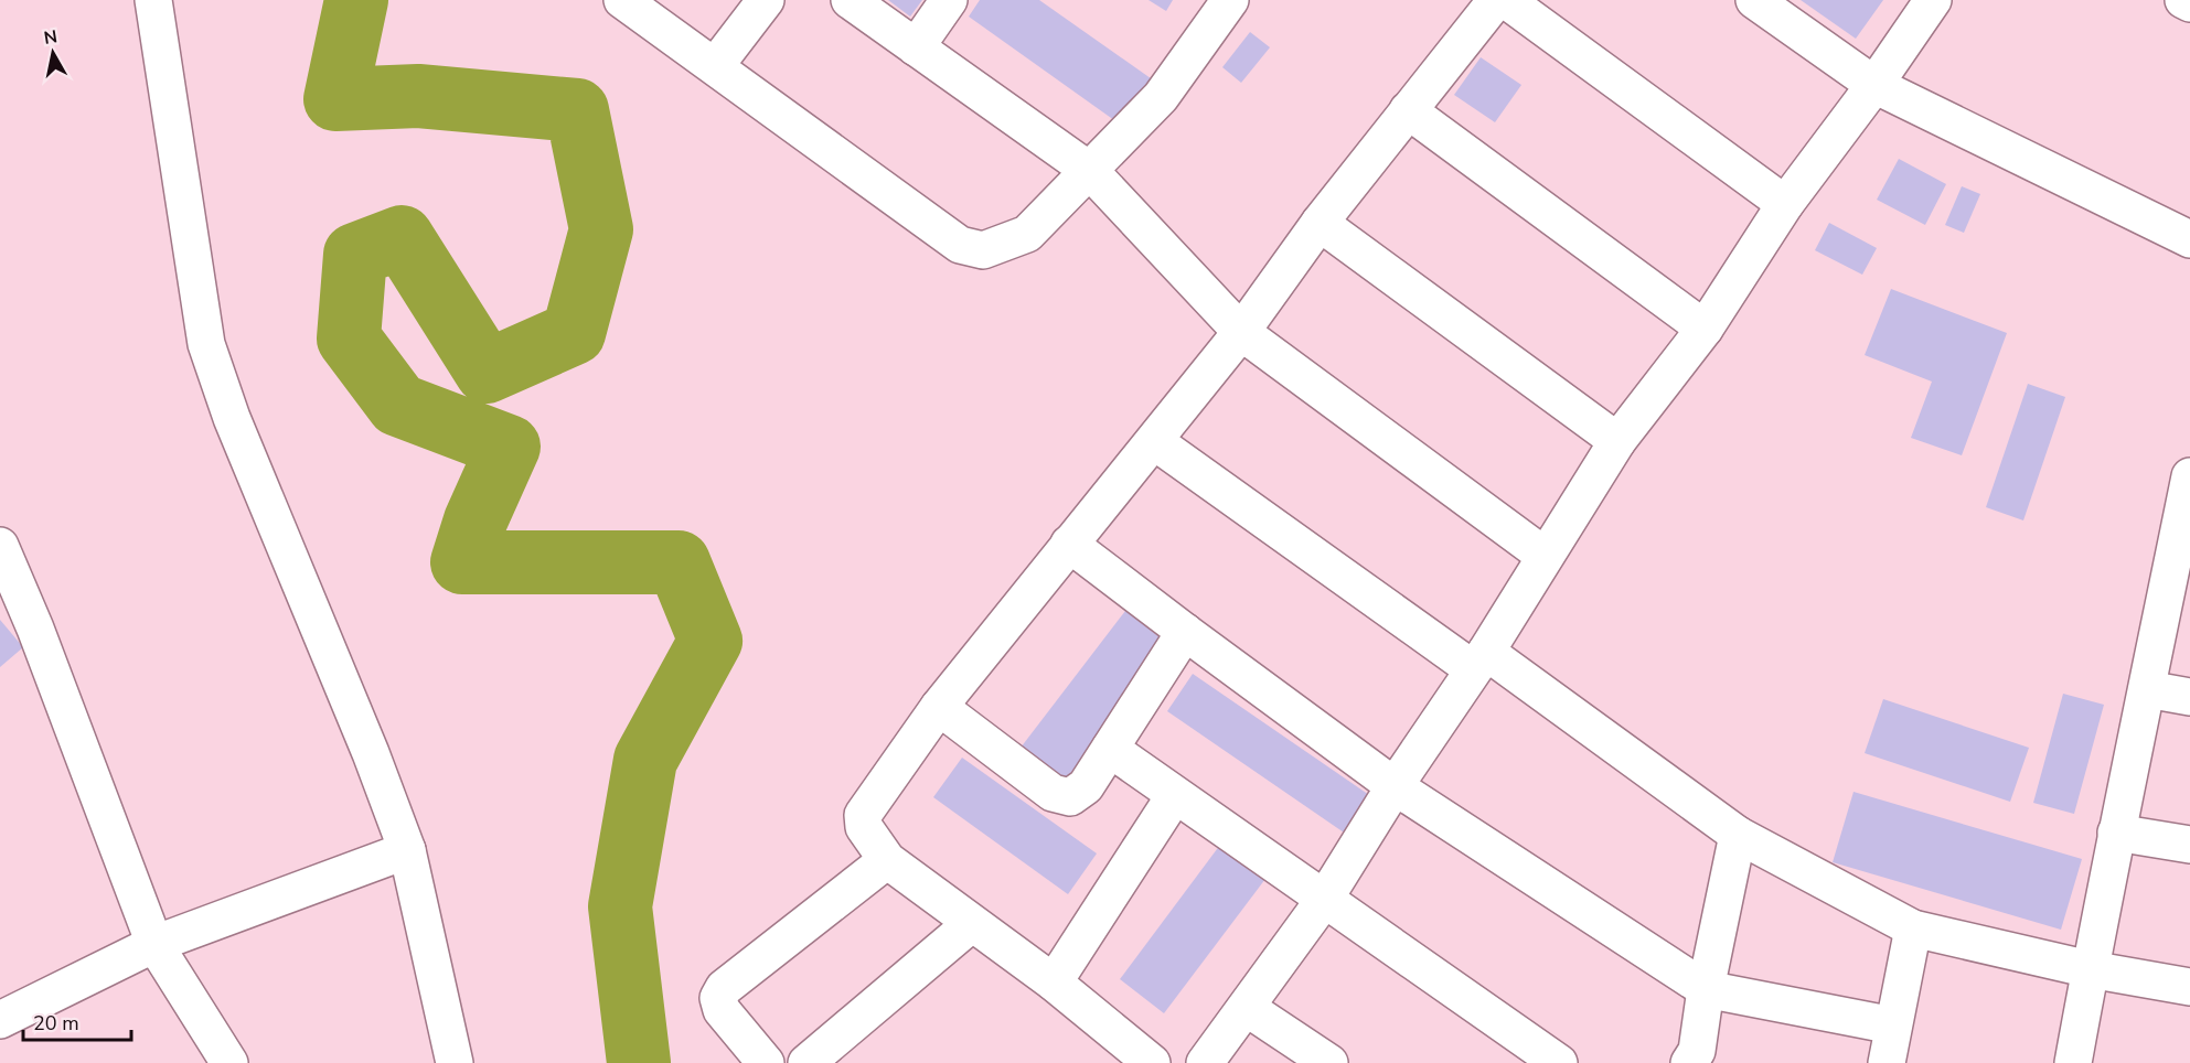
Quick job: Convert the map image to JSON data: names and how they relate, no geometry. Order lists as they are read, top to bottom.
{
  "scale_bar": "20 m",
  "north": "top"
}
